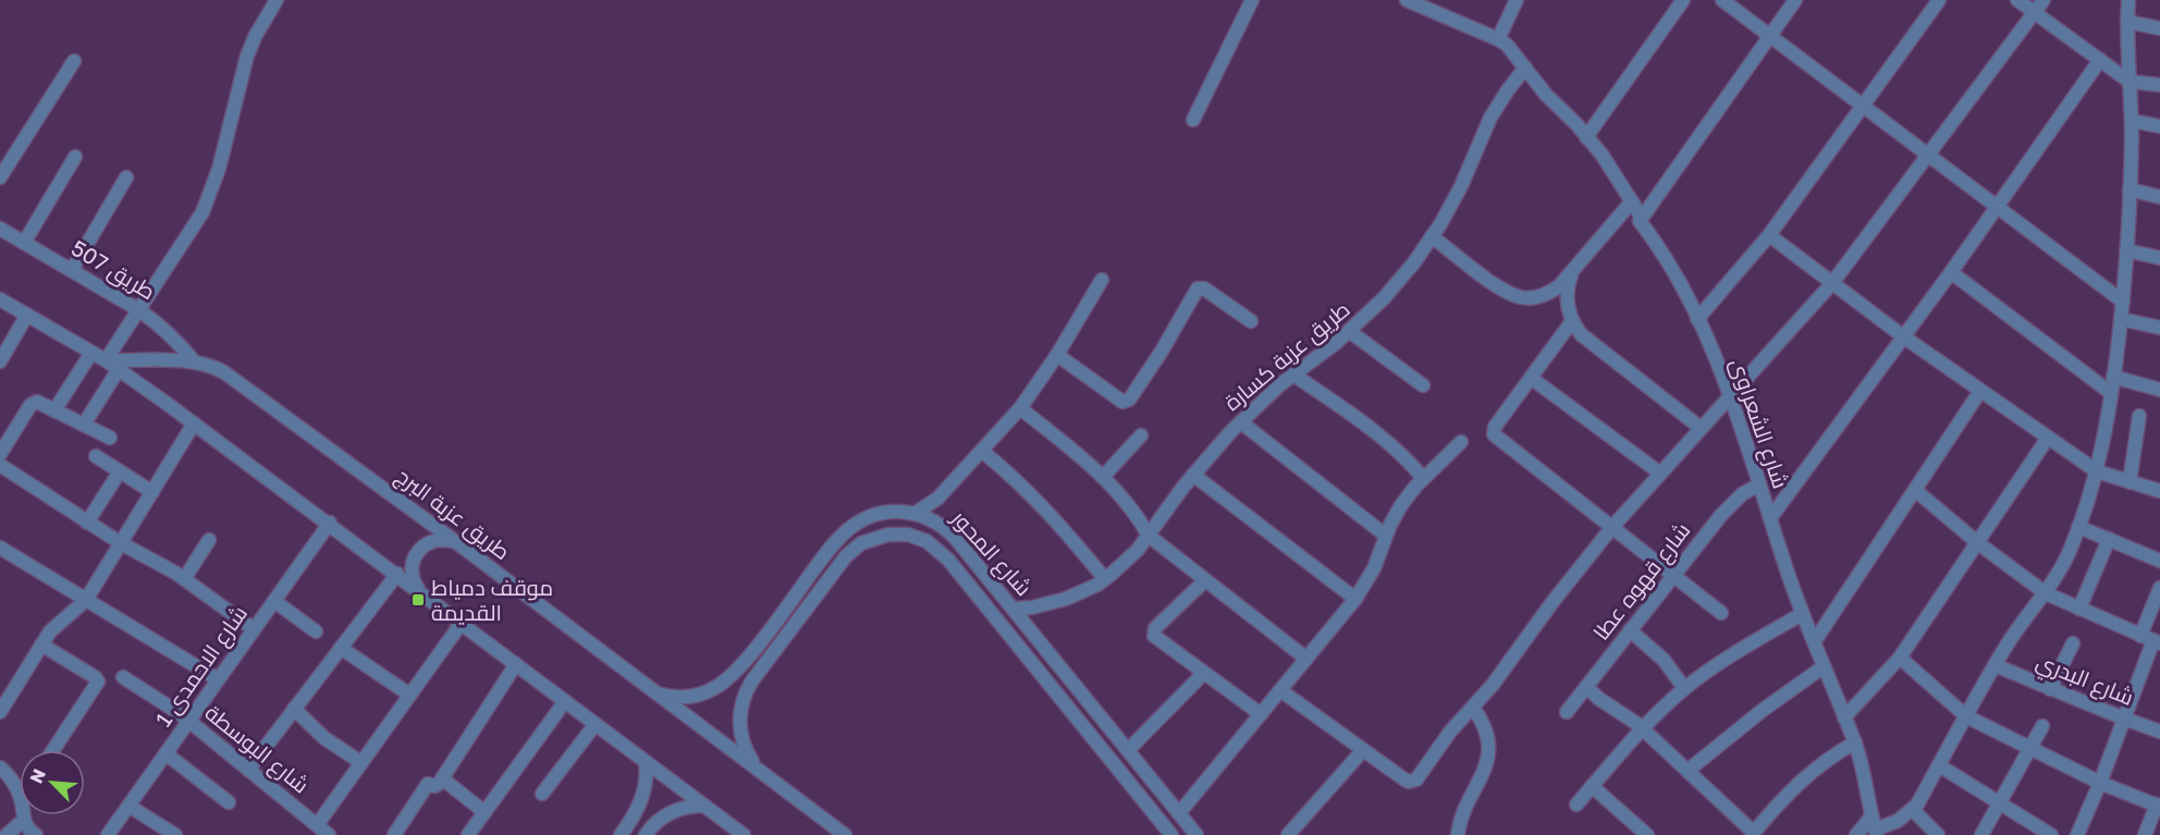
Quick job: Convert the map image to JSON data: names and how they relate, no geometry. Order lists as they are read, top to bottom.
{
  "streets": {
    "street": [
      "طريق 507",
      "طريق عزبة كسارة",
      "شارع الشعراوى",
      "طريق عزبة البرج",
      "شارع المحور",
      "شارع قهوه عطا",
      "شارع الاحمدى 1",
      "شارع البدري",
      "شارع البوسطة"
    ]
  },
  "crossings": [
    ["طريق 507", "طريق عزبة البرج"],
    ["طريق عزبة كسارة", "شارع الشعراوى"],
    ["طريق عزبة كسارة", "شارع المحور"],
    ["شارع الشعراوى", "شارع قهوه عطا"],
    ["طريق عزبة البرج", "شارع المحور"],
    ["شارع الاحمدى 1", "شارع البوسطة"]
  ],
  "places": {
    "transit": ["موقف دمياط القديمة"]
  },
  "north": "top left"
}
